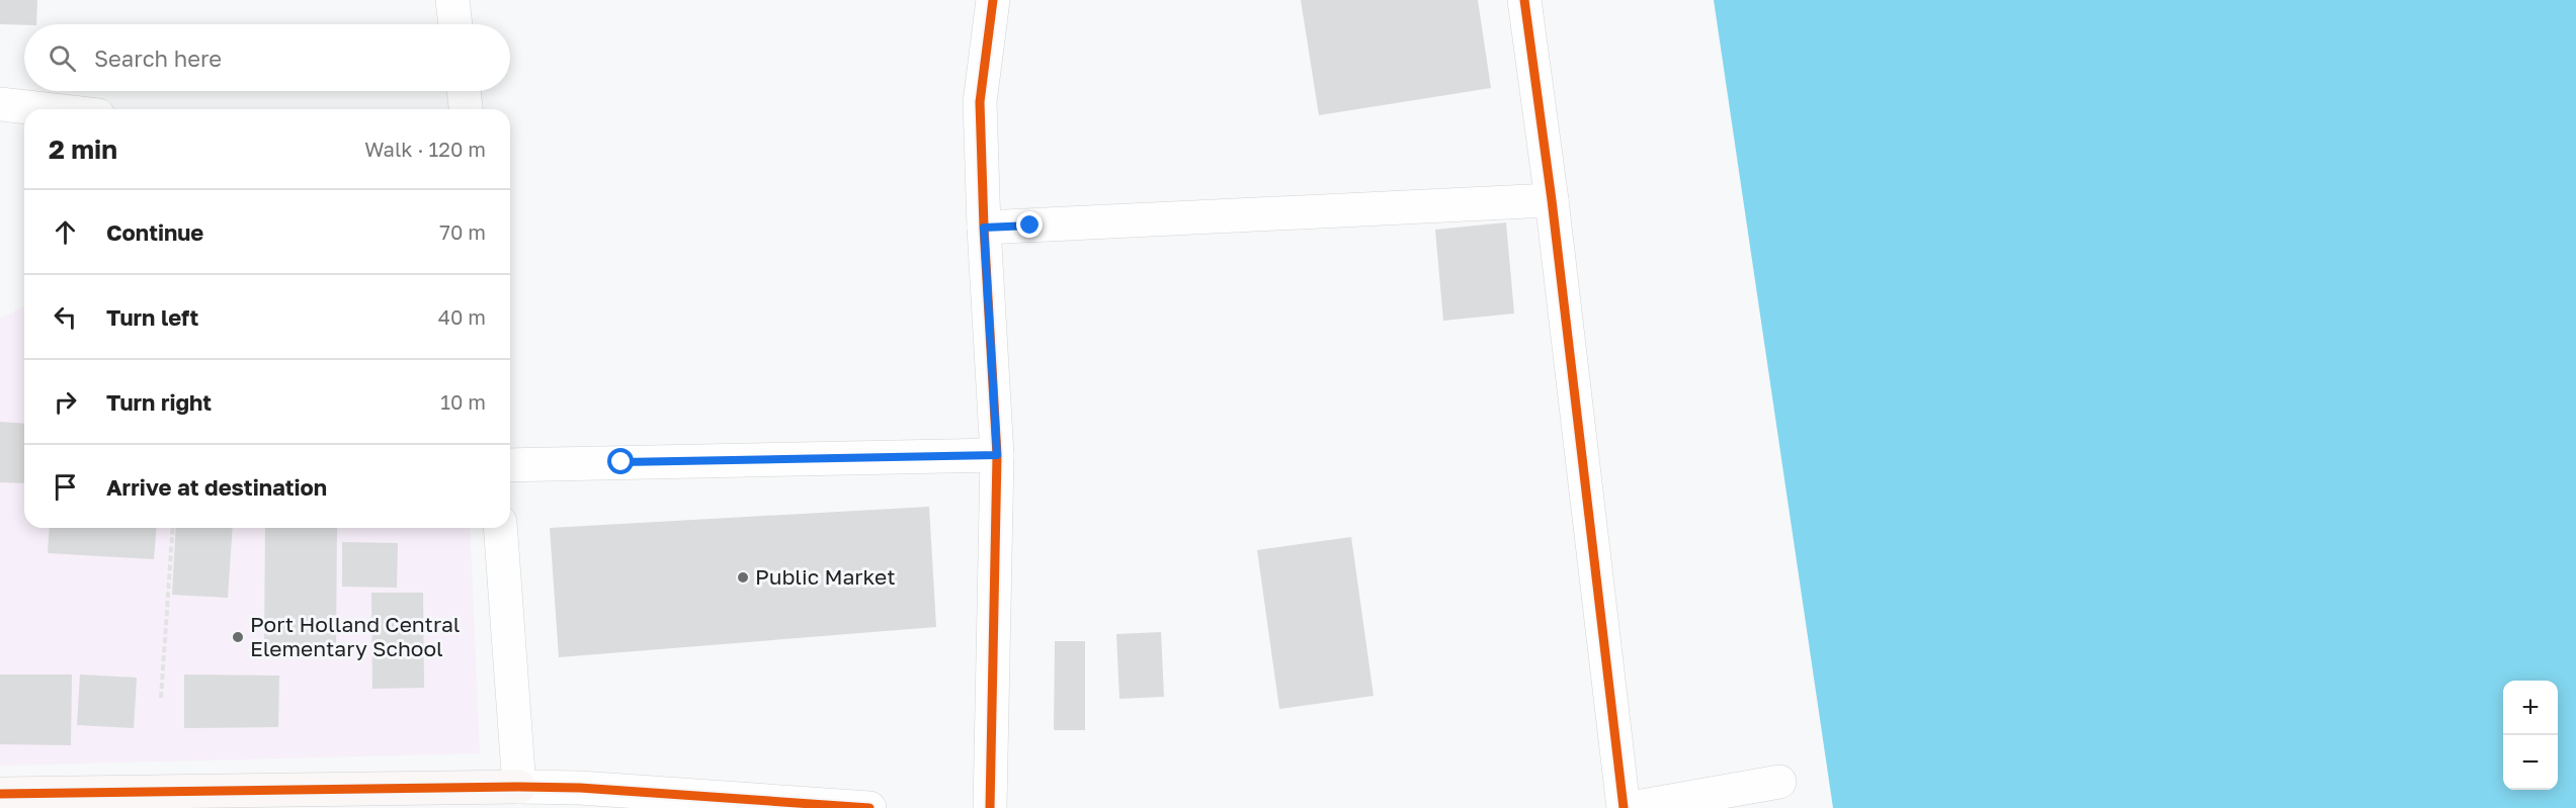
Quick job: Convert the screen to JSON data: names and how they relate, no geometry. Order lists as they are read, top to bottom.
{
  "places": ["Public Market", "Port Holland Central Elementary School"],
  "page": {
    "search": "Search here",
    "heading": ["2 min", "Walk · 120 m"],
    "list": [
      ["Continue", "70 m"],
      ["Turn left", "40 m"],
      ["Turn right", "10 m"],
      "Arrive at destination"
    ],
    "map_buttons": ["+", "−"]
  }
}
